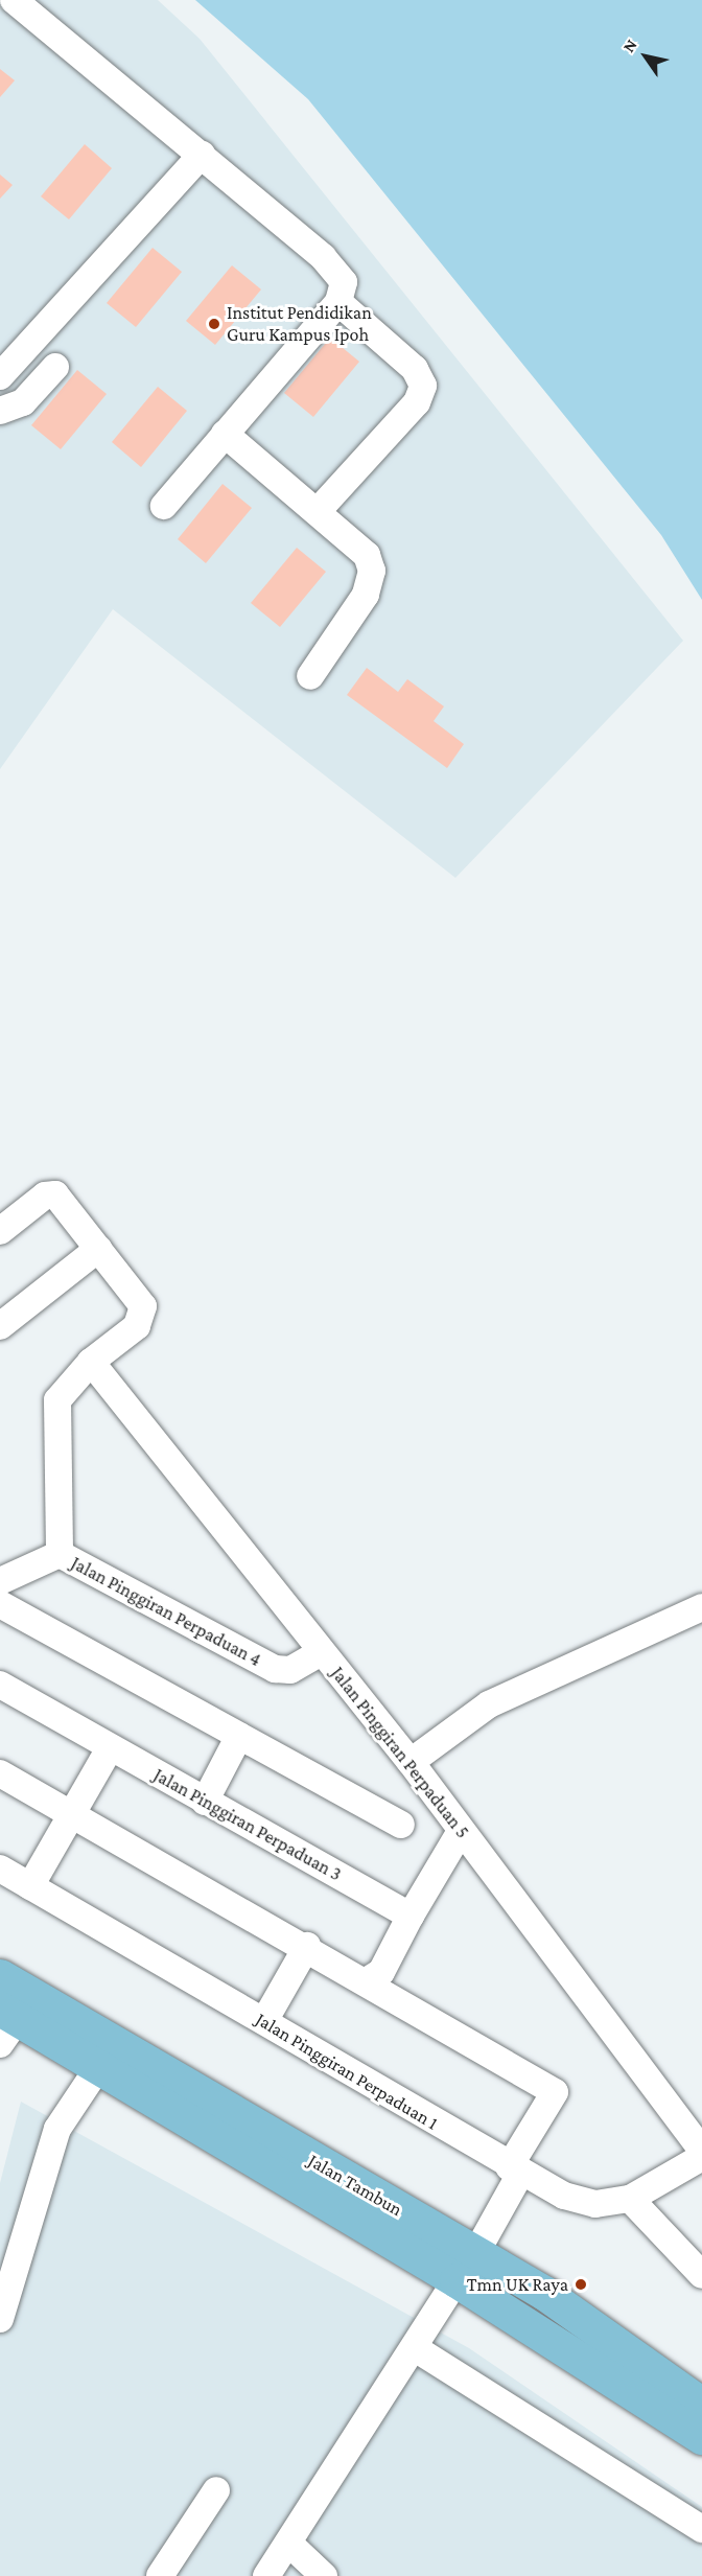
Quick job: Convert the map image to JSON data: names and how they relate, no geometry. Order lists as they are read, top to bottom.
{
  "streets": {
    "main road": ["Jalan Tambun"],
    "street": [
      "Jalan Pinggiran Perpaduan 4",
      "Jalan Pinggiran Perpaduan 5",
      "Jalan Pinggiran Perpaduan 3",
      "Jalan Pinggiran Perpaduan 1"
    ]
  },
  "crossings": [
    ["Jalan Pinggiran Perpaduan 4", "Jalan Pinggiran Perpaduan 5"]
  ],
  "places": ["Institut Pendidikan Guru Kampus Ipoh", "Tmn UK Raya"],
  "north": "top left"
}
